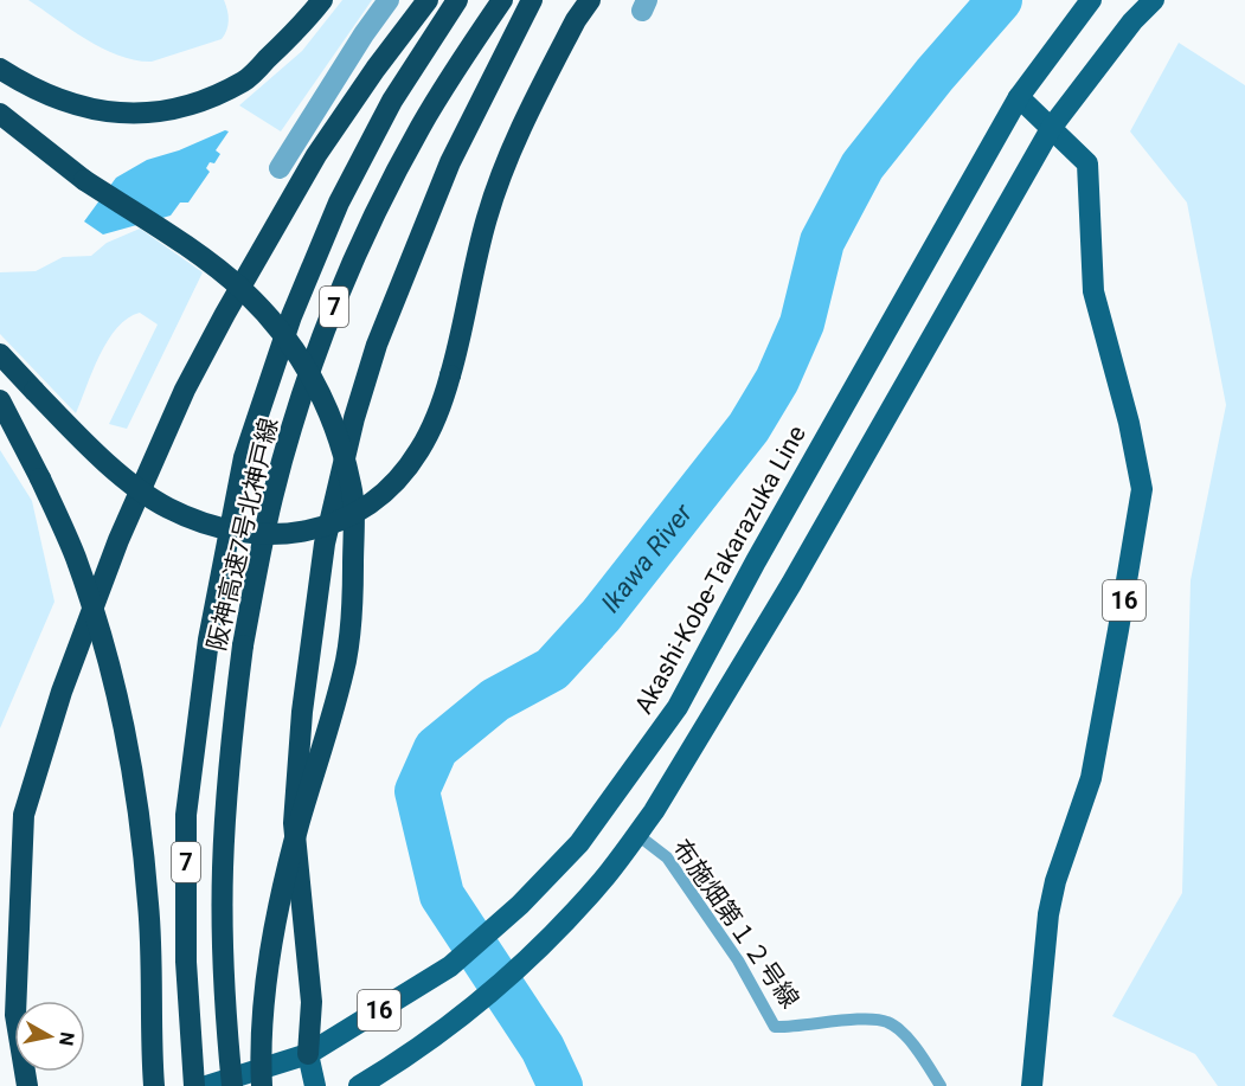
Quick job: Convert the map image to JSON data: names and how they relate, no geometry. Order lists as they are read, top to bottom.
{
  "streets": {
    "highway": ["7", "阪神高速7号北神戸線"],
    "main road": ["Akashi-Kobe-Takarazuka Line", "16"],
    "lane": ["布施畑第１２号線"]
  },
  "crossings": [
    ["Akashi-Kobe-Takarazuka Line", "16"],
    ["16", "布施畑第１２号線"]
  ],
  "water": ["Ikawa River"],
  "north": "right"
}
